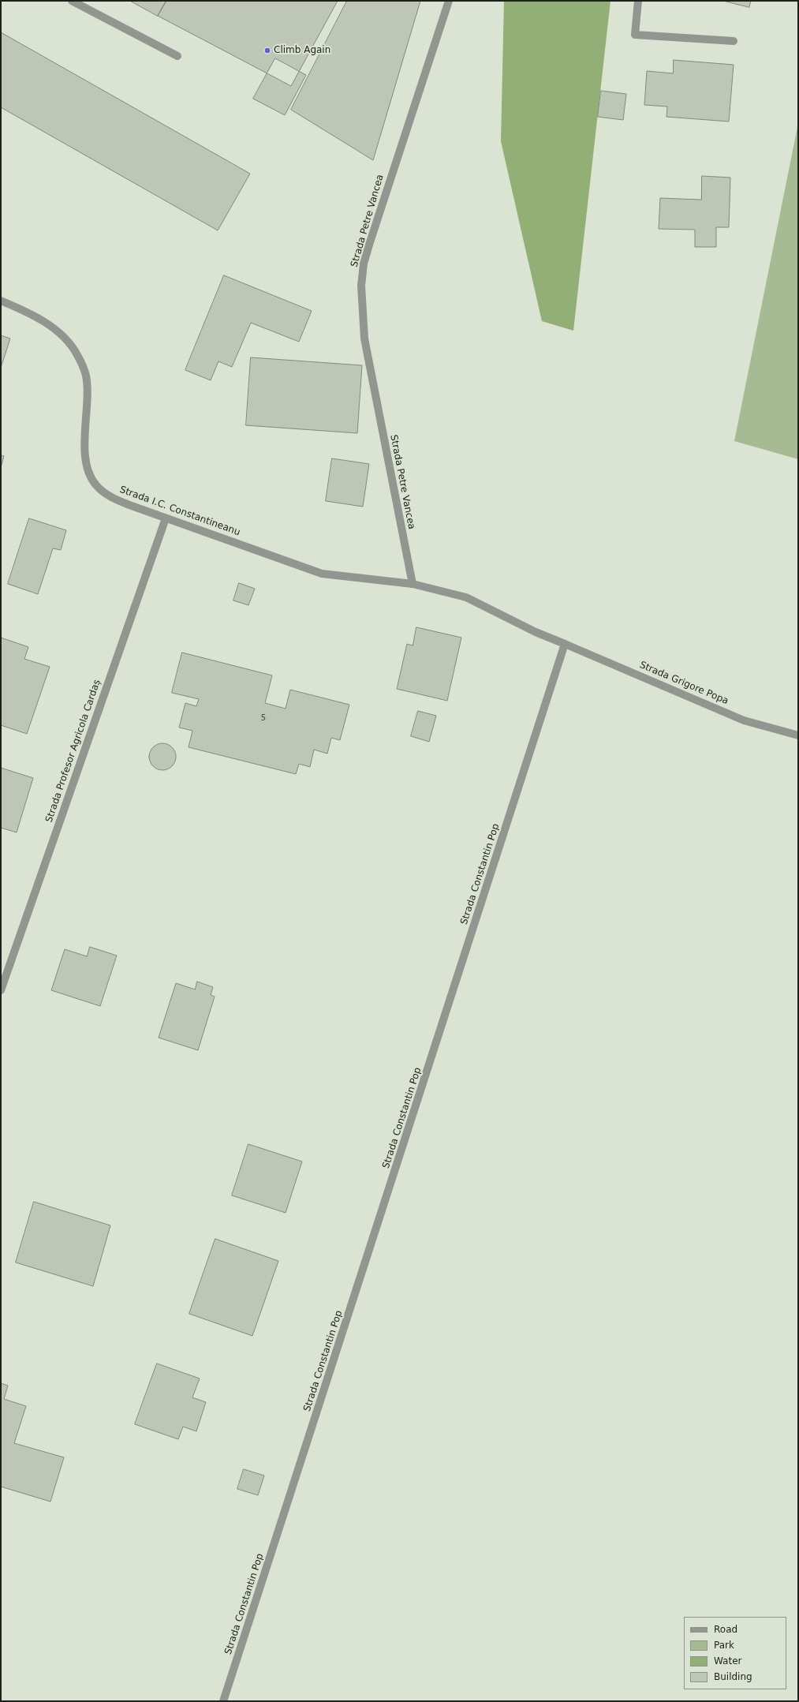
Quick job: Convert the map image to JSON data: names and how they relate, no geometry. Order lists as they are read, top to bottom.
{
  "streets": {
    "street": [
      "Strada Petre Vancea",
      "Strada I.C. Constantineanu",
      "Strada Grigore Popa",
      "Strada Profesor Agricola Cardaș",
      "Strada Constantin Pop"
    ]
  },
  "crossings": [
    ["Strada Petre Vancea", "Strada I.C. Constantineanu"],
    ["Strada I.C. Constantineanu", "Strada Grigore Popa"],
    ["Strada I.C. Constantineanu", "Strada Profesor Agricola Cardaș"],
    ["Strada I.C. Constantineanu", "Strada Constantin Pop"],
    ["Strada Grigore Popa", "Strada Constantin Pop"]
  ],
  "places": ["Climb Again"],
  "house_numbers": ["5"],
  "legend": [
    "Road",
    "Park",
    "Water",
    "Building"
  ]
}
